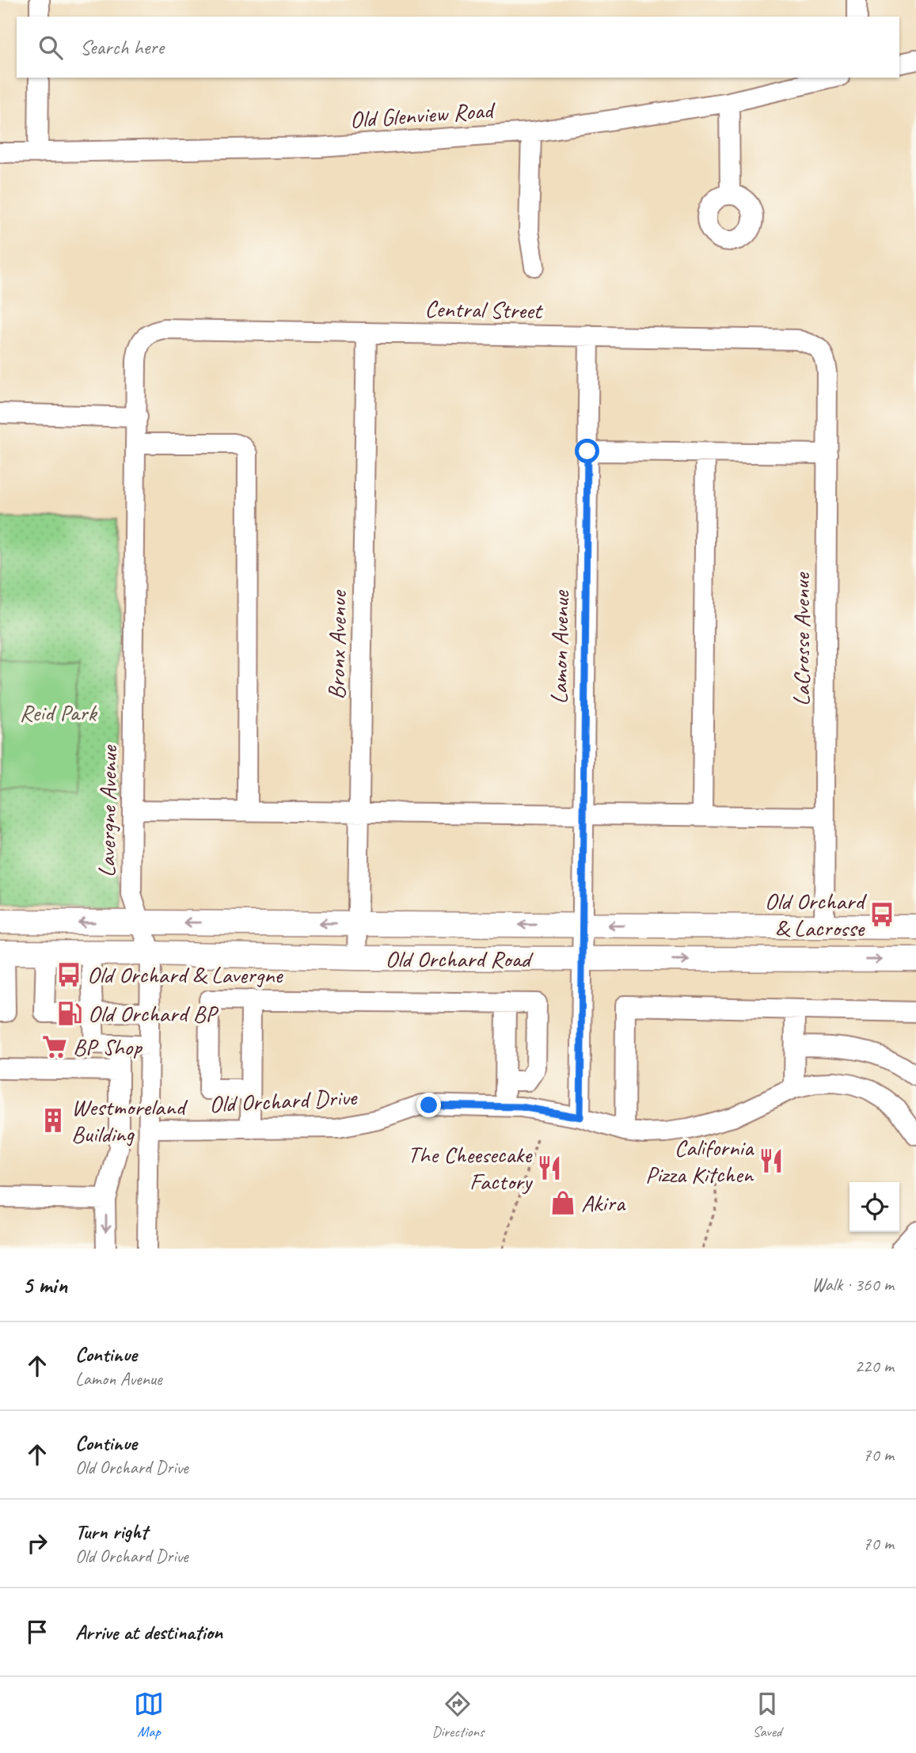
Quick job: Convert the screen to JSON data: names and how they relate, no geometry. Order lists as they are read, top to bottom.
{
  "streets": {
    "main road": ["Old Orchard Road"],
    "street": [
      "Old Glenview Road",
      "Central Street",
      "LaCrosse Avenue",
      "Bronx Avenue",
      "Lamon Avenue",
      "Lavergne Avenue",
      "Old Orchard Drive"
    ]
  },
  "crossings": [
    ["Central Street", "LaCrosse Avenue"],
    ["Central Street", "Bronx Avenue"],
    ["Central Street", "Lamon Avenue"],
    ["Central Street", "Lavergne Avenue"],
    ["LaCrosse Avenue", "Old Orchard Road"],
    ["Bronx Avenue", "Old Orchard Road"],
    ["Lamon Avenue", "Old Orchard Road"],
    ["Lavergne Avenue", "Old Orchard Road"],
    ["Lavergne Avenue", "Old Orchard Drive"]
  ],
  "parks": ["Reid Park"],
  "places": {
    "bus stop": ["Old Orchard & Lacrosse", "Old Orchard & Lavergne"],
    "fuel station": ["Old Orchard BP"],
    "supermarket": ["BP Shop"],
    "building": ["Westmoreland Building"],
    "restaurant": ["California Pizza Kitchen", "The Cheesecake Factory"],
    "shop": ["Akira"]
  },
  "page": {
    "search": "Search here",
    "heading": ["5 min", "Walk · 360 m"],
    "list": [
      ["Continue", "Lamon Avenue", "220 m"],
      ["Continue", "Old Orchard Drive", "70 m"],
      ["Turn right", "Old Orchard Drive", "70 m"],
      "Arrive at destination"
    ],
    "nav": ["Map", "Directions", "Saved"]
  }
}
